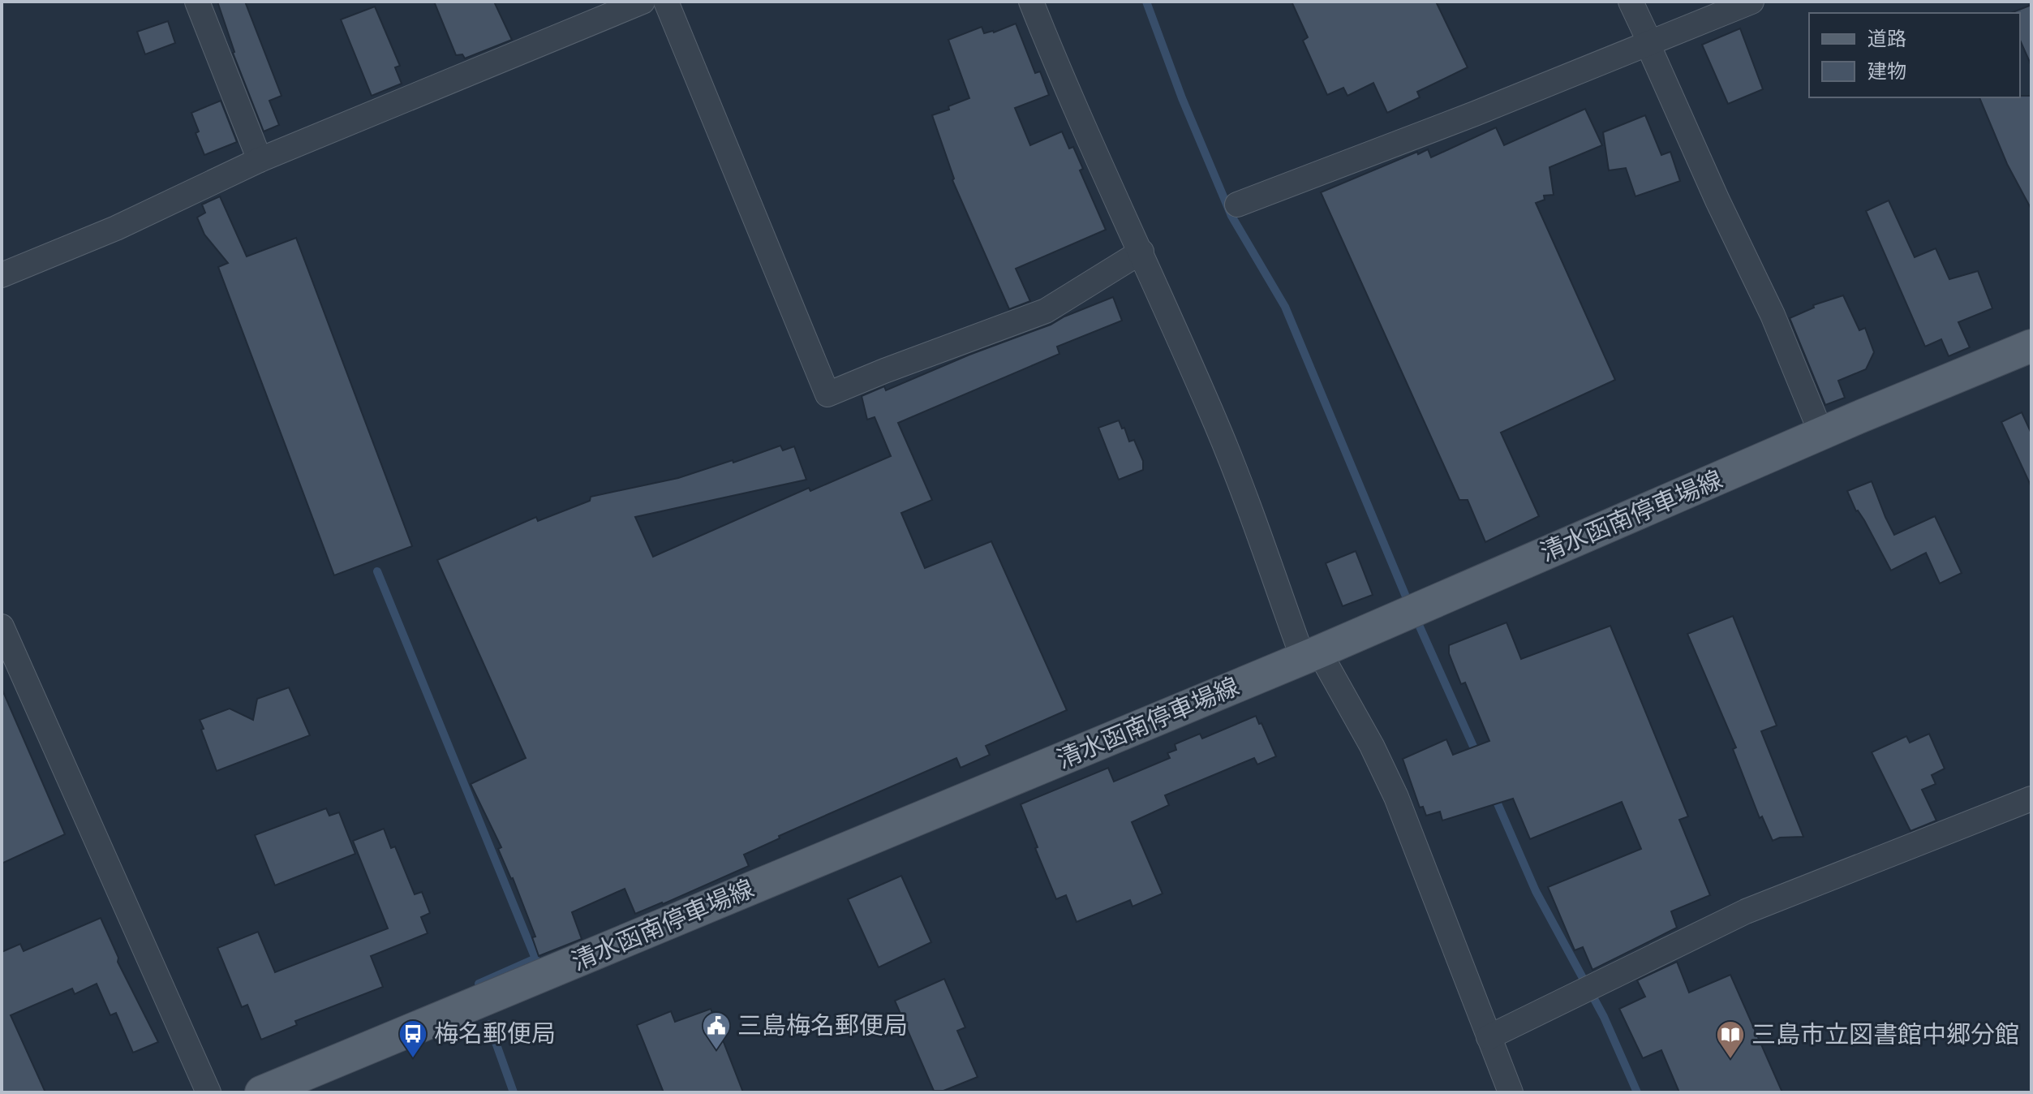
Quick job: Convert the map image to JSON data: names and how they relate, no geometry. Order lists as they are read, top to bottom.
{
  "streets": {
    "main road": ["清水函南停車場線"]
  },
  "places": {
    "public building": ["三島梅名郵便局"],
    "bus stop": ["梅名郵便局"],
    "library": ["三島市立図書館中郷分館"]
  },
  "legend": ["道路", "建物"]
}
